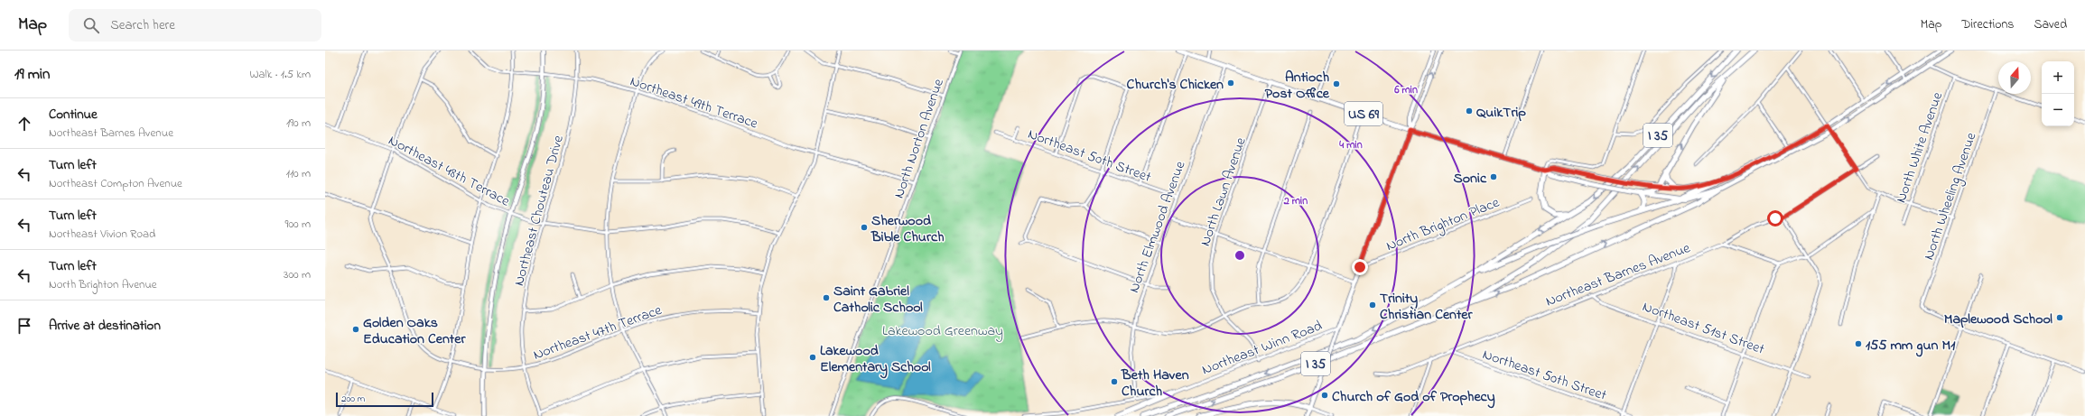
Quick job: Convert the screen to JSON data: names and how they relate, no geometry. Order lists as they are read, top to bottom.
{
  "streets": {
    "highway": ["I 35"],
    "main road": ["US 69"],
    "street": [
      "Northeast 49th Terrace",
      "North Norton Avenue",
      "North White Avenue",
      "Northeast 50th Street",
      "Northeast 48th Terrace",
      "North Lawn Avenue",
      "North Wheeling Avenue",
      "Northeast Chouteau Drive",
      "North Brighton Place",
      "North Elmwood Avenue",
      "Northeast Barnes Avenue",
      "Northeast 51st Street",
      "Northeast 47th Terrace",
      "Northeast Winn Road"
    ]
  },
  "crossings": [
    ["Northeast 49th Terrace", "North Norton Avenue"],
    ["Northeast 49th Terrace", "Northeast Chouteau Drive"],
    ["US 69", "North Lawn Avenue"],
    ["US 69", "North Elmwood Avenue"],
    ["Northeast 50th Street", "North Elmwood Avenue"],
    ["Northeast 50th Street", "Northeast Barnes Avenue"],
    ["Northeast 48th Terrace", "Northeast Chouteau Drive"],
    ["North Lawn Avenue", "Northeast Winn Road"],
    ["Northeast Chouteau Drive", "Northeast 47th Terrace"],
    ["North Elmwood Avenue", "Northeast Winn Road"],
    ["Northeast Barnes Avenue", "Northeast 51st Street"]
  ],
  "parks": ["Lakewood Greenway"],
  "places": [
    "Church's Chicken",
    "Antioch Post Office",
    "QuikTrip",
    "Sonic",
    "Sherwood Bible Church",
    "Saint Gabriel Catholic School",
    "Trinity Christian Center",
    "Maplewood School",
    "Golden Oaks Education Center",
    "155 mm gun M1",
    "Lakewood Elementary School",
    "Beth Haven Church",
    "Church of God of Prophecy"
  ],
  "scale_bar": "200 m",
  "north": "top",
  "page": {
    "header": "Map",
    "search": "Search here",
    "nav": ["Map", "Directions", "Saved"],
    "heading": ["19 min", "Walk · 1.5 km"],
    "map_buttons": ["+", "−"],
    "list": [
      ["Continue", "Northeast Barnes Avenue", "190 m"],
      ["Turn left", "Northeast Compton Avenue", "110 m"],
      ["Turn left", "Northeast Vivion Road", "900 m"],
      ["Turn left", "North Brighton Avenue", "300 m"],
      "Arrive at destination"
    ],
    "scale": "200 m"
  },
  "rings": ["6 min", "4 min", "2 min"]
}
